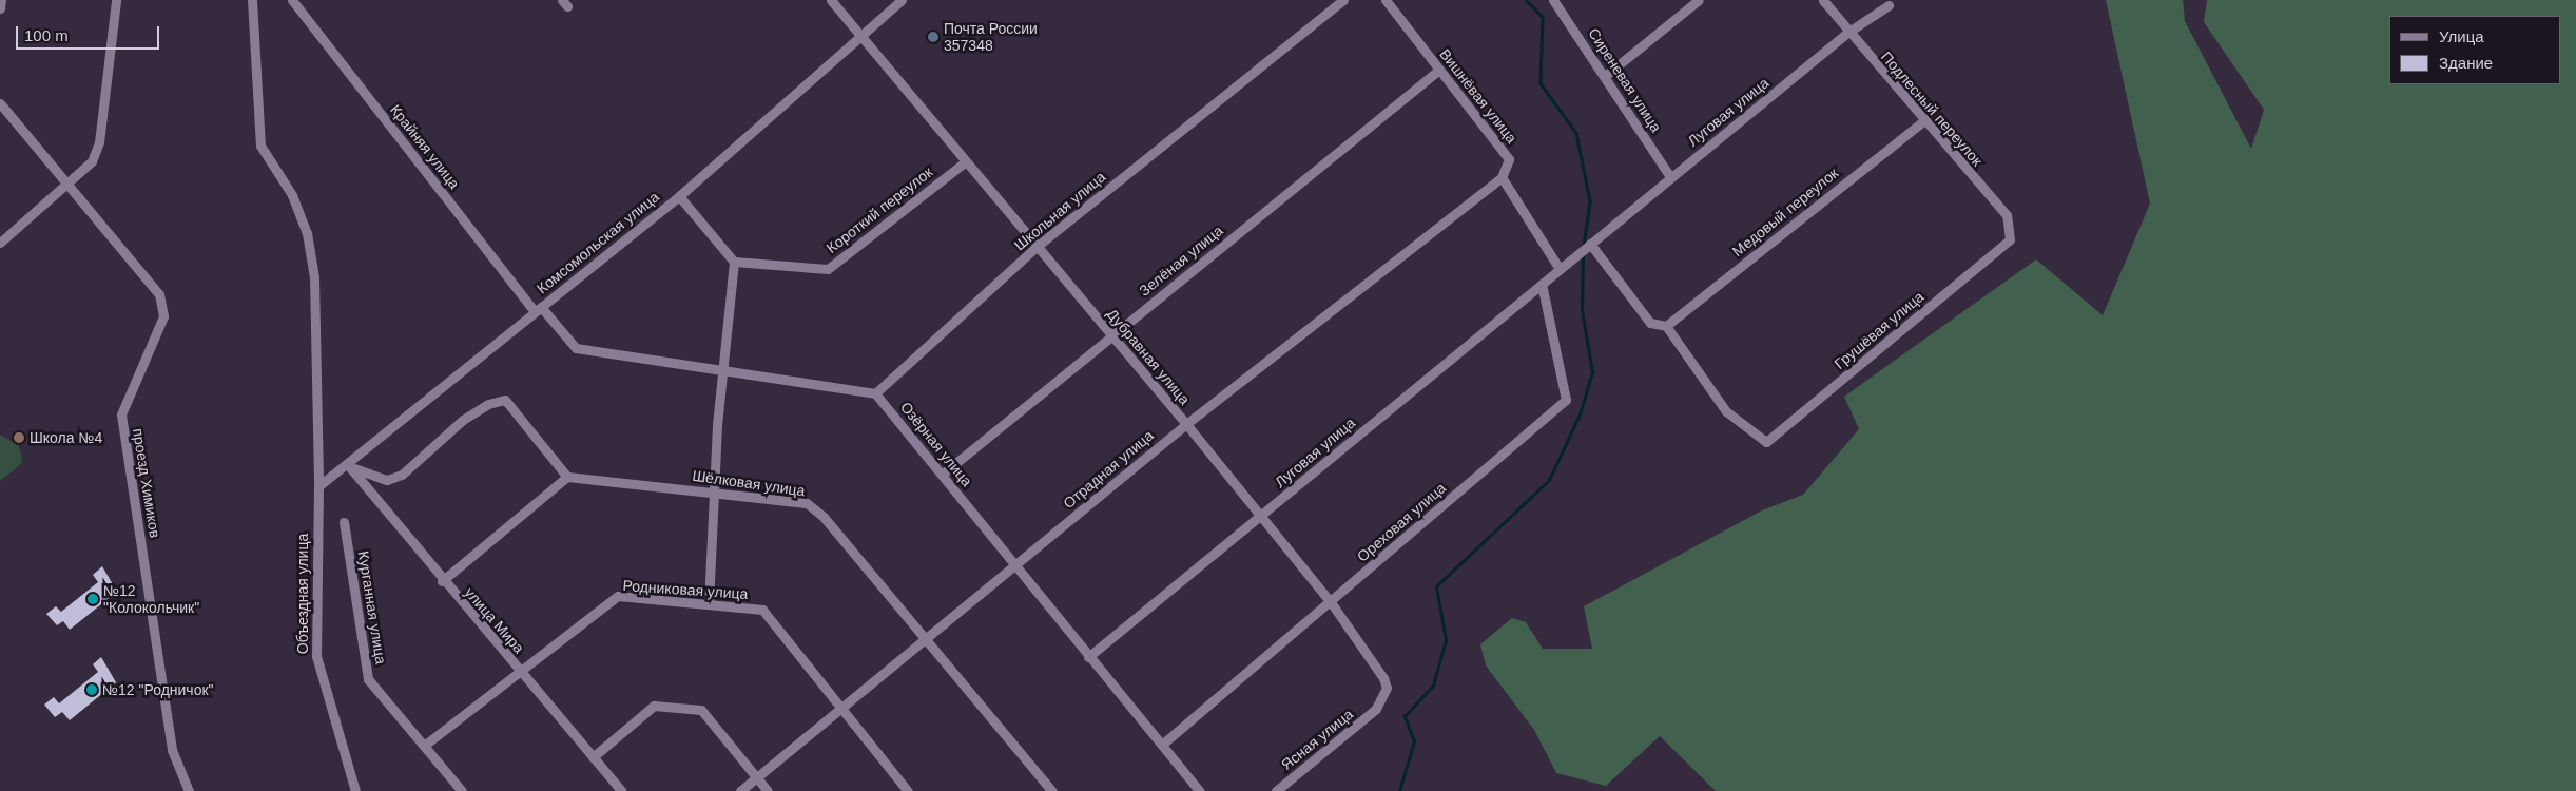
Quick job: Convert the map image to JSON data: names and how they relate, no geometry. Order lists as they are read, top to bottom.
{
  "streets": {
    "street": [
      "Сиреневая улица",
      "Вишнёвая улица",
      "Подлесный переулок",
      "Луговая улица",
      "Крайняя улица",
      "Короткий переулок",
      "Школьная улица",
      "Медовый переулок",
      "Комсомольская улица",
      "Зелёная улица",
      "Грушёвая улица",
      "Дубравная улица",
      "Озёрная улица",
      "Отрадная улица",
      "проезд Химиков",
      "Шёлковая улица",
      "Ореховая улица",
      "Родниковая улица",
      "Объездная улица",
      "Курганная улица",
      "улица Мира",
      "Ясная улица"
    ]
  },
  "crossings": [
    ["Сиреневая улица", "Луговая улица"],
    ["Вишнёвая улица", "Зелёная улица"],
    ["Вишнёвая улица", "Отрадная улица"],
    ["Подлесный переулок", "Луговая улица"],
    ["Подлесный переулок", "Медовый переулок"],
    ["Подлесный переулок", "Грушёвая улица"],
    ["Луговая улица", "Дубравная улица"],
    ["Луговая улица", "Озёрная улица"],
    ["Луговая улица", "Ореховая улица"],
    ["Крайняя улица", "Комсомольская улица"],
    ["Короткий переулок", "Дубравная улица"],
    ["Школьная улица", "Дубравная улица"],
    ["Школьная улица", "Озёрная улица"],
    ["Медовый переулок", "Грушёвая улица"],
    ["Комсомольская улица", "Дубравная улица"],
    ["Комсомольская улица", "Объездная улица"],
    ["Комсомольская улица", "улица Мира"],
    ["Зелёная улица", "Дубравная улица"],
    ["Зелёная улица", "Озёрная улица"],
    ["Дубравная улица", "Отрадная улица"],
    ["Дубравная улица", "Ореховая улица"],
    ["Дубравная улица", "Ясная улица"],
    ["Озёрная улица", "Отрадная улица"],
    ["Озёрная улица", "Ореховая улица"],
    ["Отрадная улица", "Шёлковая улица"],
    ["Отрадная улица", "Родниковая улица"],
    ["Родниковая улица", "Курганная улица"],
    ["Родниковая улица", "улица Мира"]
  ],
  "places": [
    "Почта России 357348",
    "Школа №4",
    "№12 \"Колокольчик\"",
    "№12 \"Родничок\""
  ],
  "legend": ["Улица", "Здание"],
  "scale_bar": "100 m"
}
